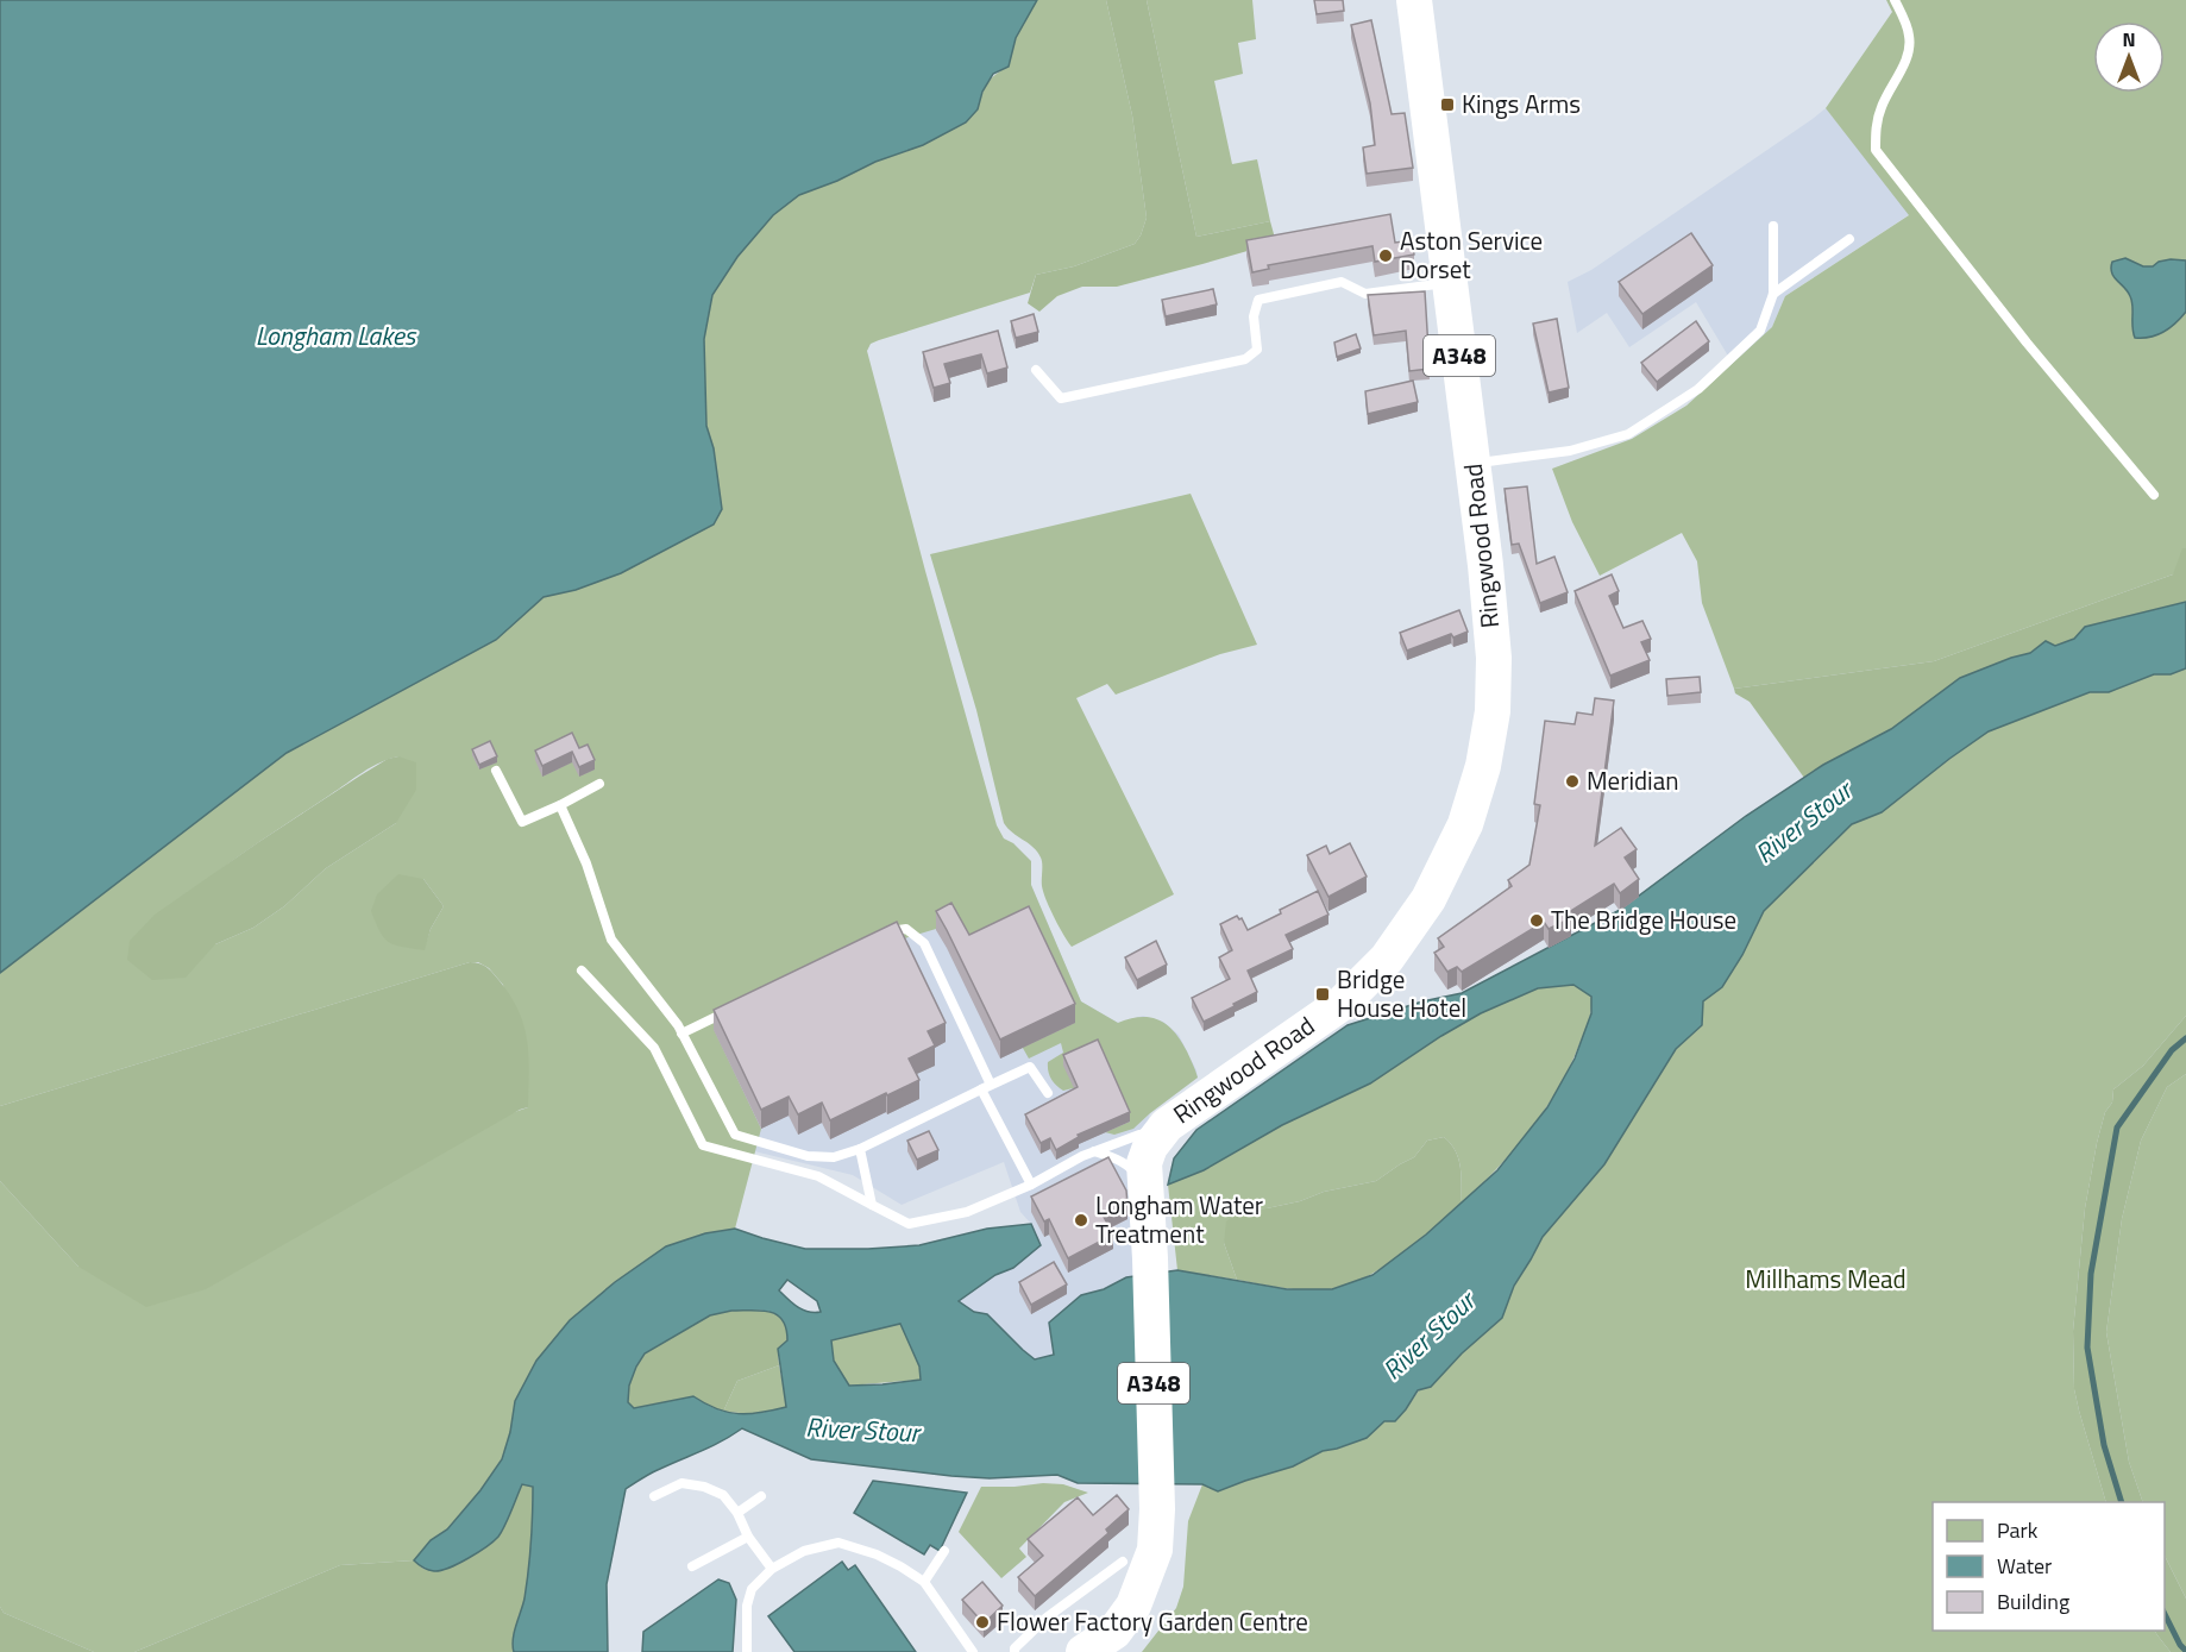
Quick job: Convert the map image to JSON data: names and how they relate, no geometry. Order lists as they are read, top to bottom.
{
  "streets": {
    "highway": ["A348", "Ringwood Road"]
  },
  "water": ["Longham Lakes", "River Stour"],
  "parks": ["Millhams Mead"],
  "places": {
    "transit": ["Kings Arms", "Bridge House Hotel"],
    "other": [
      "Aston Service Dorset",
      "Meridian",
      "The Bridge House",
      "Longham Water Treatment",
      "Flower Factory Garden Centre"
    ]
  },
  "legend": ["Park", "Water", "Building"],
  "north": "top"
}
